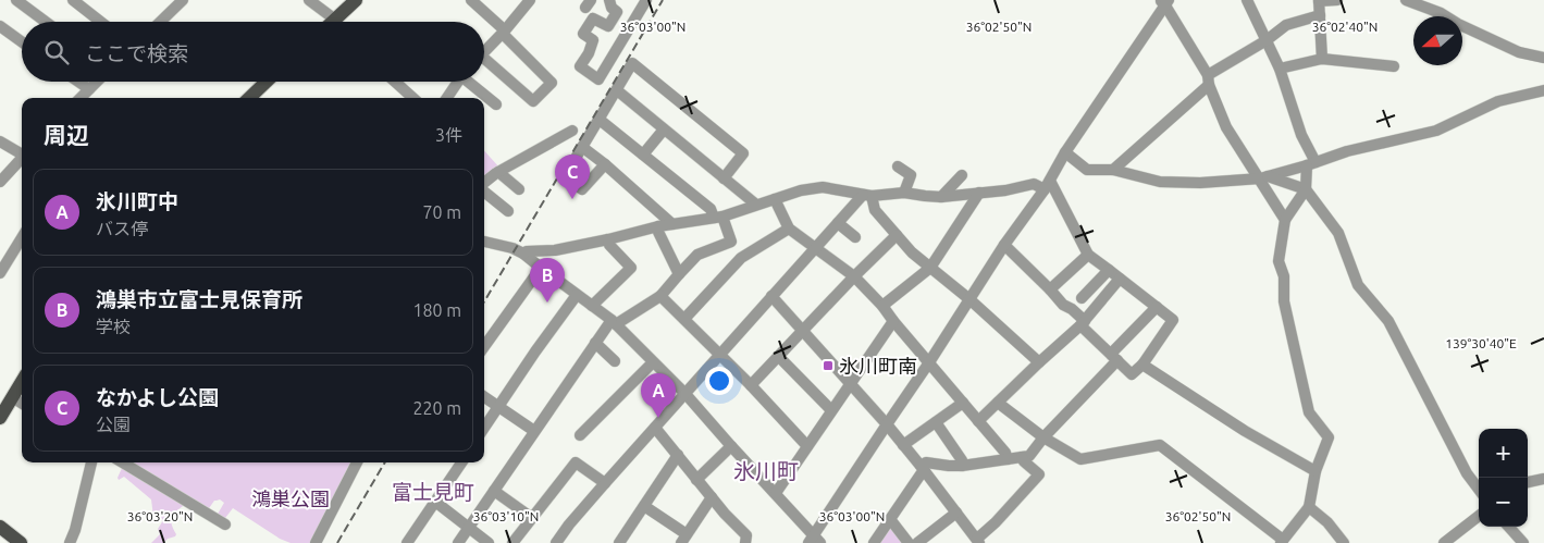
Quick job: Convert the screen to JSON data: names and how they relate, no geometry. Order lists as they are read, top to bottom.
{
  "districts": ["氷川町", "富士見町"],
  "parks": ["鴻巣公園"],
  "places": {
    "transit": ["氷川町南"]
  },
  "north": "left",
  "page": {
    "search": "ここで検索",
    "heading": ["周辺", "3件"],
    "pins": ["C", "B", "A"],
    "list": [
      {
        "mark": "A",
        "name": "氷川町中",
        "note": "バス停",
        "value": "70 m"
      },
      {
        "mark": "B",
        "name": "鴻巣市立富士見保育所",
        "note": "学校",
        "value": "180 m"
      },
      {
        "mark": "C",
        "name": "なかよし公園",
        "note": "公園",
        "value": "220 m"
      }
    ],
    "map_buttons": ["+", "−"]
  },
  "coordinates": [
    "36°03'00\"N",
    "36°02'50\"N",
    "36°02'40\"N",
    "139°30'40\"E",
    "36°03'20\"N",
    "36°03'10\"N"
  ]
}
